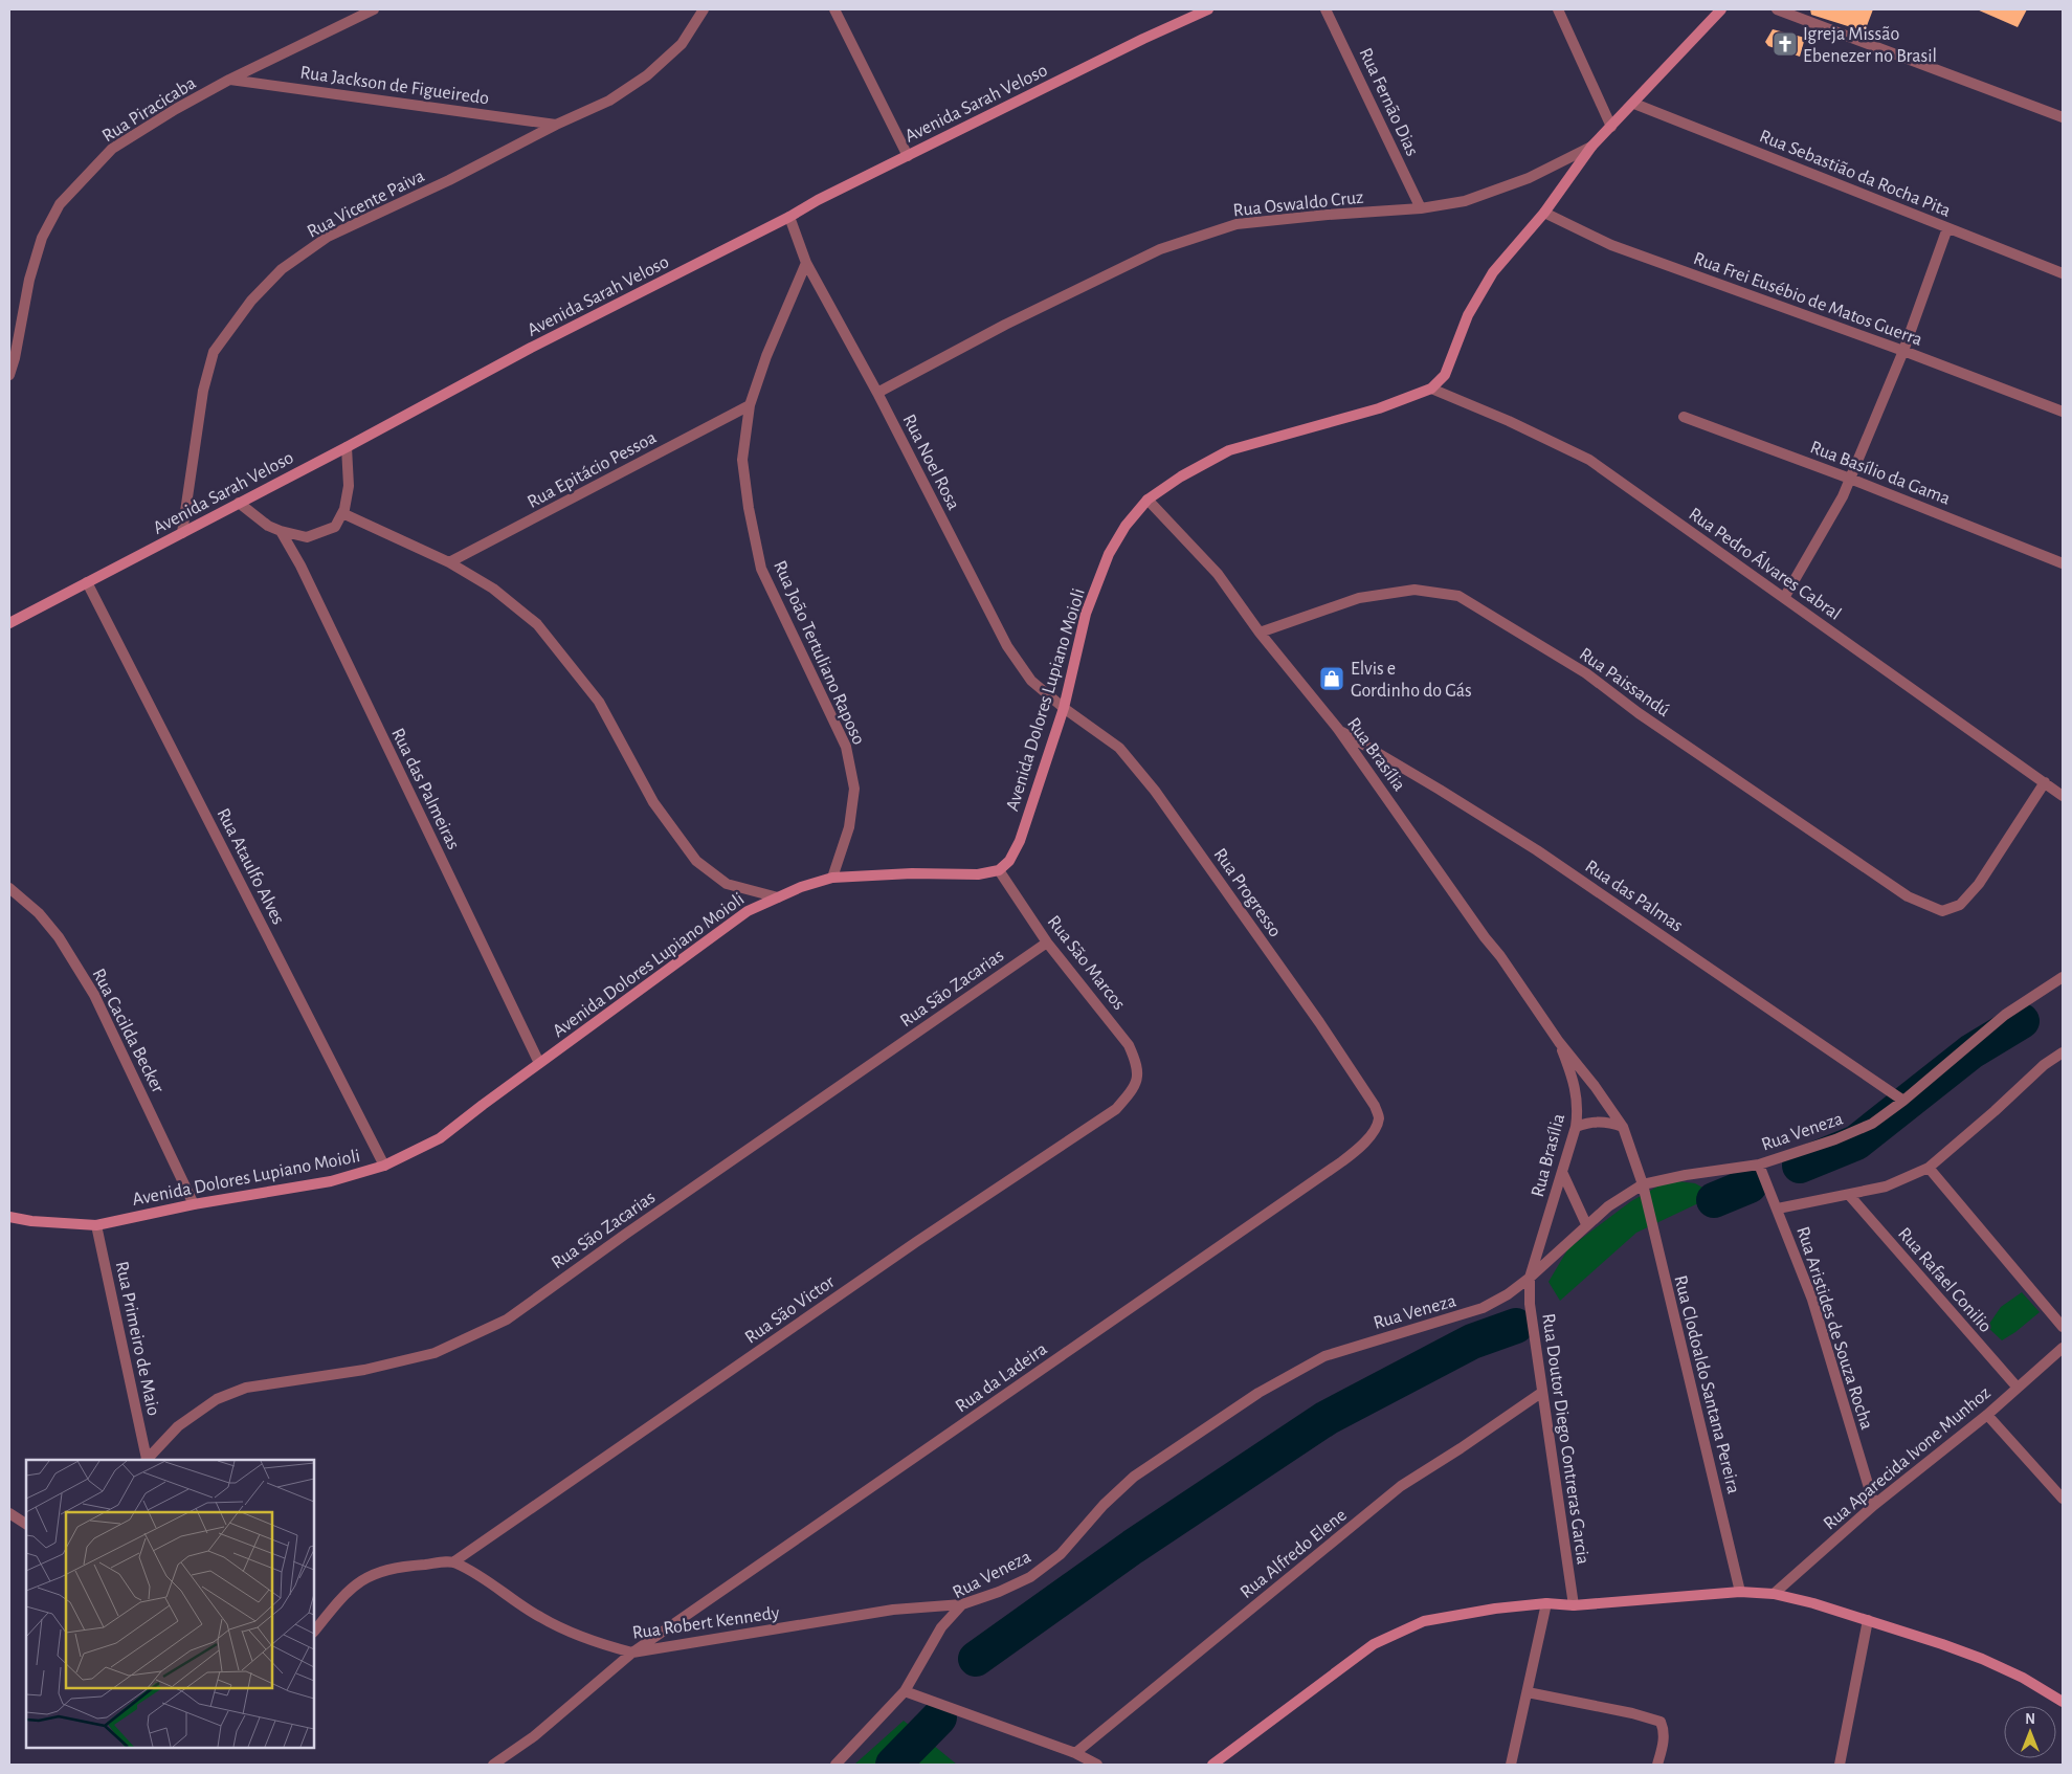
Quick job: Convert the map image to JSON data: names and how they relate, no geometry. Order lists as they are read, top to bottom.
{
  "streets": {
    "main road": ["Avenida Sarah Veloso", "Avenida Dolores Lupiano Moioli"],
    "street": [
      "Rua Jackson de Figueiredo",
      "Rua Fernão Dias",
      "Rua Piracicaba",
      "Rua Sebastião da Rocha Pita",
      "Rua Vicente Paiva",
      "Rua Oswaldo Cruz",
      "Rua Frei Eusébio de Matos Guerra",
      "Rua Noel Rosa",
      "Rua Epitácio Pessoa",
      "Rua Basílio da Gama",
      "Rua Pedro Álvares Cabral",
      "Rua João Tertuliano Raposo",
      "Rua Paissandú",
      "Rua Brasília",
      "Rua das Palmeiras",
      "Rua Ataulfo Alves",
      "Rua Progresso",
      "Rua das Palmas",
      "Rua São Marcos",
      "Rua São Zacarias",
      "Rua Cacilda Becker",
      "Rua Veneza",
      "Rua Rafael Conilio",
      "Rua São Victor",
      "Rua Aristides de Souza Rocha",
      "Rua Primeiro de Maio",
      "Rua da Ladeira",
      "Rua Clodoaldo Santana Pereira",
      "Rua Doutor Diego Contreras Garcia",
      "Rua Aparecida Ivone Munhoz",
      "Rua Alfredo Elene",
      "Rua Robert Kennedy"
    ]
  },
  "crossings": [
    ["Rua Jackson de Figueiredo", "Rua Piracicaba"],
    ["Rua Jackson de Figueiredo", "Rua Vicente Paiva"],
    ["Rua Fernão Dias", "Rua Oswaldo Cruz"],
    ["Avenida Sarah Veloso", "Rua Vicente Paiva"],
    ["Avenida Sarah Veloso", "Rua Noel Rosa"],
    ["Avenida Sarah Veloso", "Rua Ataulfo Alves"],
    ["Rua Oswaldo Cruz", "Rua Noel Rosa"],
    ["Rua Noel Rosa", "Rua João Tertuliano Raposo"],
    ["Rua Noel Rosa", "Avenida Dolores Lupiano Moioli"],
    ["Rua Noel Rosa", "Rua Progresso"],
    ["Rua Epitácio Pessoa", "Rua João Tertuliano Raposo"],
    ["Rua Pedro Álvares Cabral", "Rua Paissandú"],
    ["Rua Pedro Álvares Cabral", "Avenida Dolores Lupiano Moioli"],
    ["Rua João Tertuliano Raposo", "Avenida Dolores Lupiano Moioli"],
    ["Rua Paissandú", "Rua Brasília"],
    ["Avenida Dolores Lupiano Moioli", "Rua Brasília"],
    ["Avenida Dolores Lupiano Moioli", "Rua das Palmeiras"],
    ["Avenida Dolores Lupiano Moioli", "Rua Ataulfo Alves"],
    ["Avenida Dolores Lupiano Moioli", "Rua Progresso"],
    ["Avenida Dolores Lupiano Moioli", "Rua São Marcos"],
    ["Avenida Dolores Lupiano Moioli", "Rua Cacilda Becker"],
    ["Avenida Dolores Lupiano Moioli", "Rua Primeiro de Maio"],
    ["Rua Brasília", "Rua das Palmas"],
    ["Rua Brasília", "Rua Veneza"],
    ["Rua Brasília", "Rua Clodoaldo Santana Pereira"],
    ["Rua Brasília", "Rua Doutor Diego Contreras Garcia"],
    ["Rua Progresso", "Rua da Ladeira"],
    ["Rua das Palmas", "Rua Veneza"],
    ["Rua São Marcos", "Rua São Zacarias"],
    ["Rua São Marcos", "Rua São Victor"],
    ["Rua São Zacarias", "Rua Primeiro de Maio"],
    ["Rua Veneza", "Rua Aristides de Souza Rocha"],
    ["Rua Veneza", "Rua Clodoaldo Santana Pereira"],
    ["Rua Veneza", "Rua Doutor Diego Contreras Garcia"],
    ["Rua Veneza", "Rua Robert Kennedy"],
    ["Rua Rafael Conilio", "Rua Aparecida Ivone Munhoz"],
    ["Rua São Victor", "Rua Robert Kennedy"],
    ["Rua Aristides de Souza Rocha", "Rua Aparecida Ivone Munhoz"],
    ["Rua da Ladeira", "Rua Robert Kennedy"],
    ["Rua Doutor Diego Contreras Garcia", "Rua Alfredo Elene"]
  ],
  "places": {
    "church": ["Igreja Missão Ebenezer no Brasil"],
    "shop": ["Elvis e Gordinho do Gás"]
  },
  "north": "top"
}
